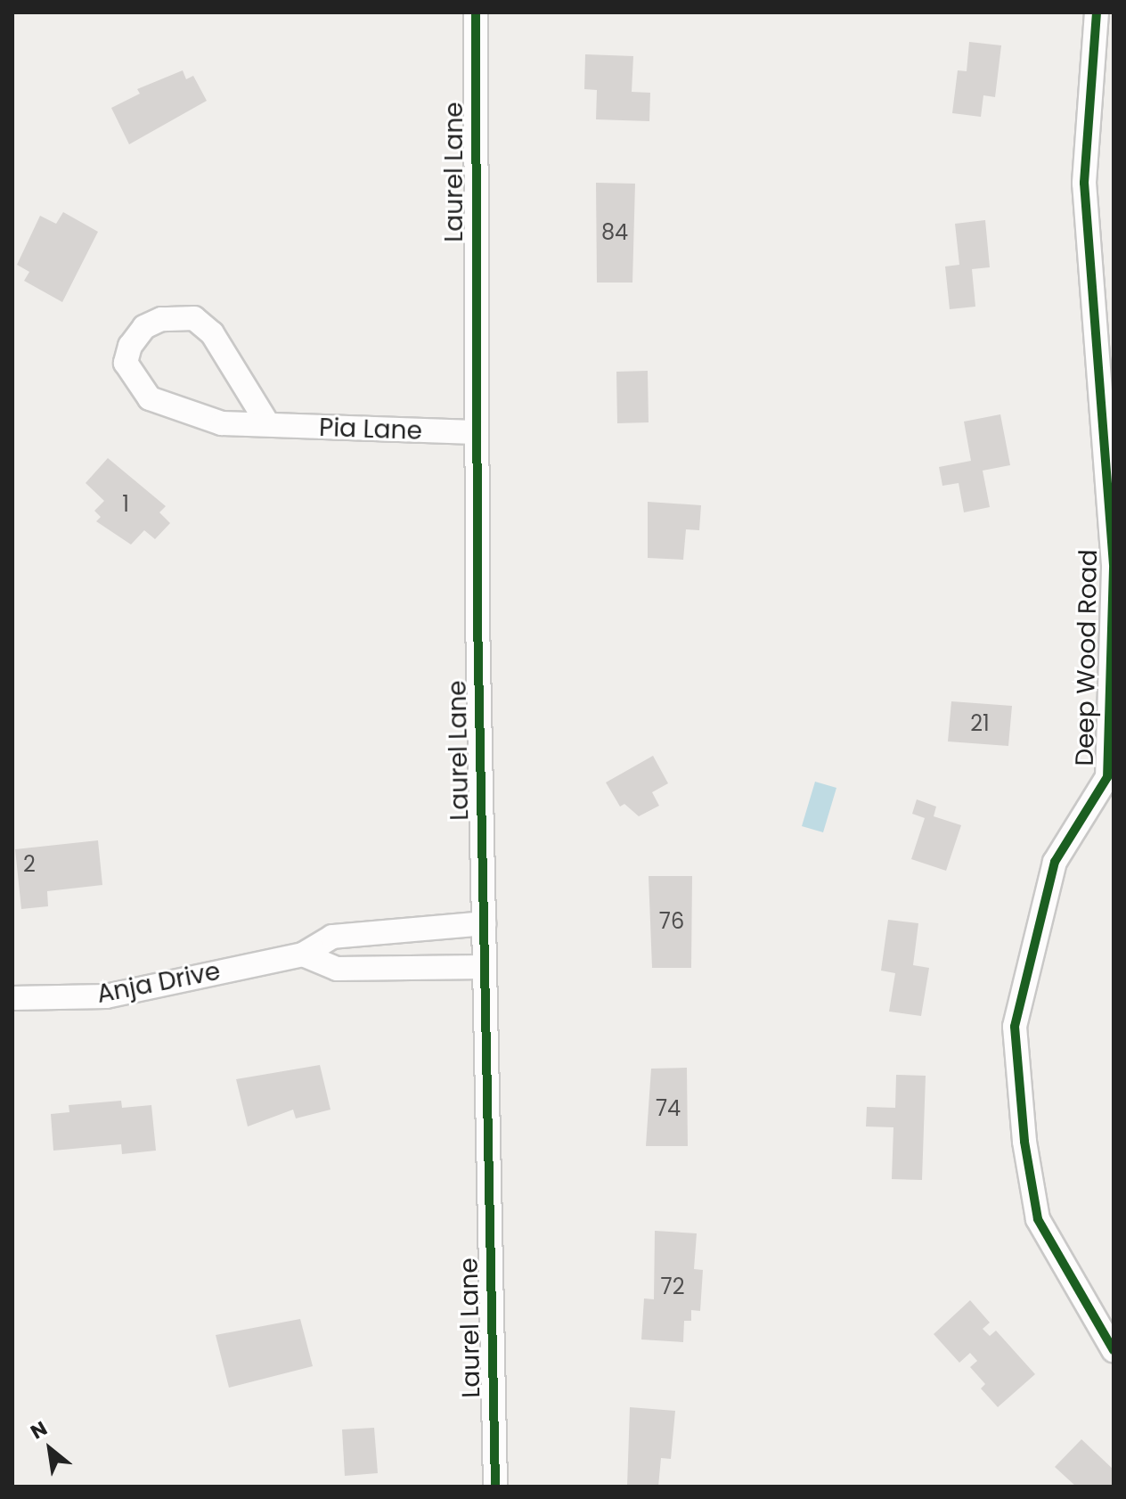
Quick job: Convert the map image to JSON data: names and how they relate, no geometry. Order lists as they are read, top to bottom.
{
  "streets": {
    "street": [
      "Laurel Lane",
      "Pia Lane",
      "Deep Wood Road",
      "Anja Drive"
    ]
  },
  "crossings": [
    ["Laurel Lane", "Pia Lane"],
    ["Laurel Lane", "Anja Drive"]
  ],
  "house_numbers": [
    "84",
    "1",
    "21",
    "2",
    "76",
    "74",
    "72"
  ],
  "north": "top left"
}
